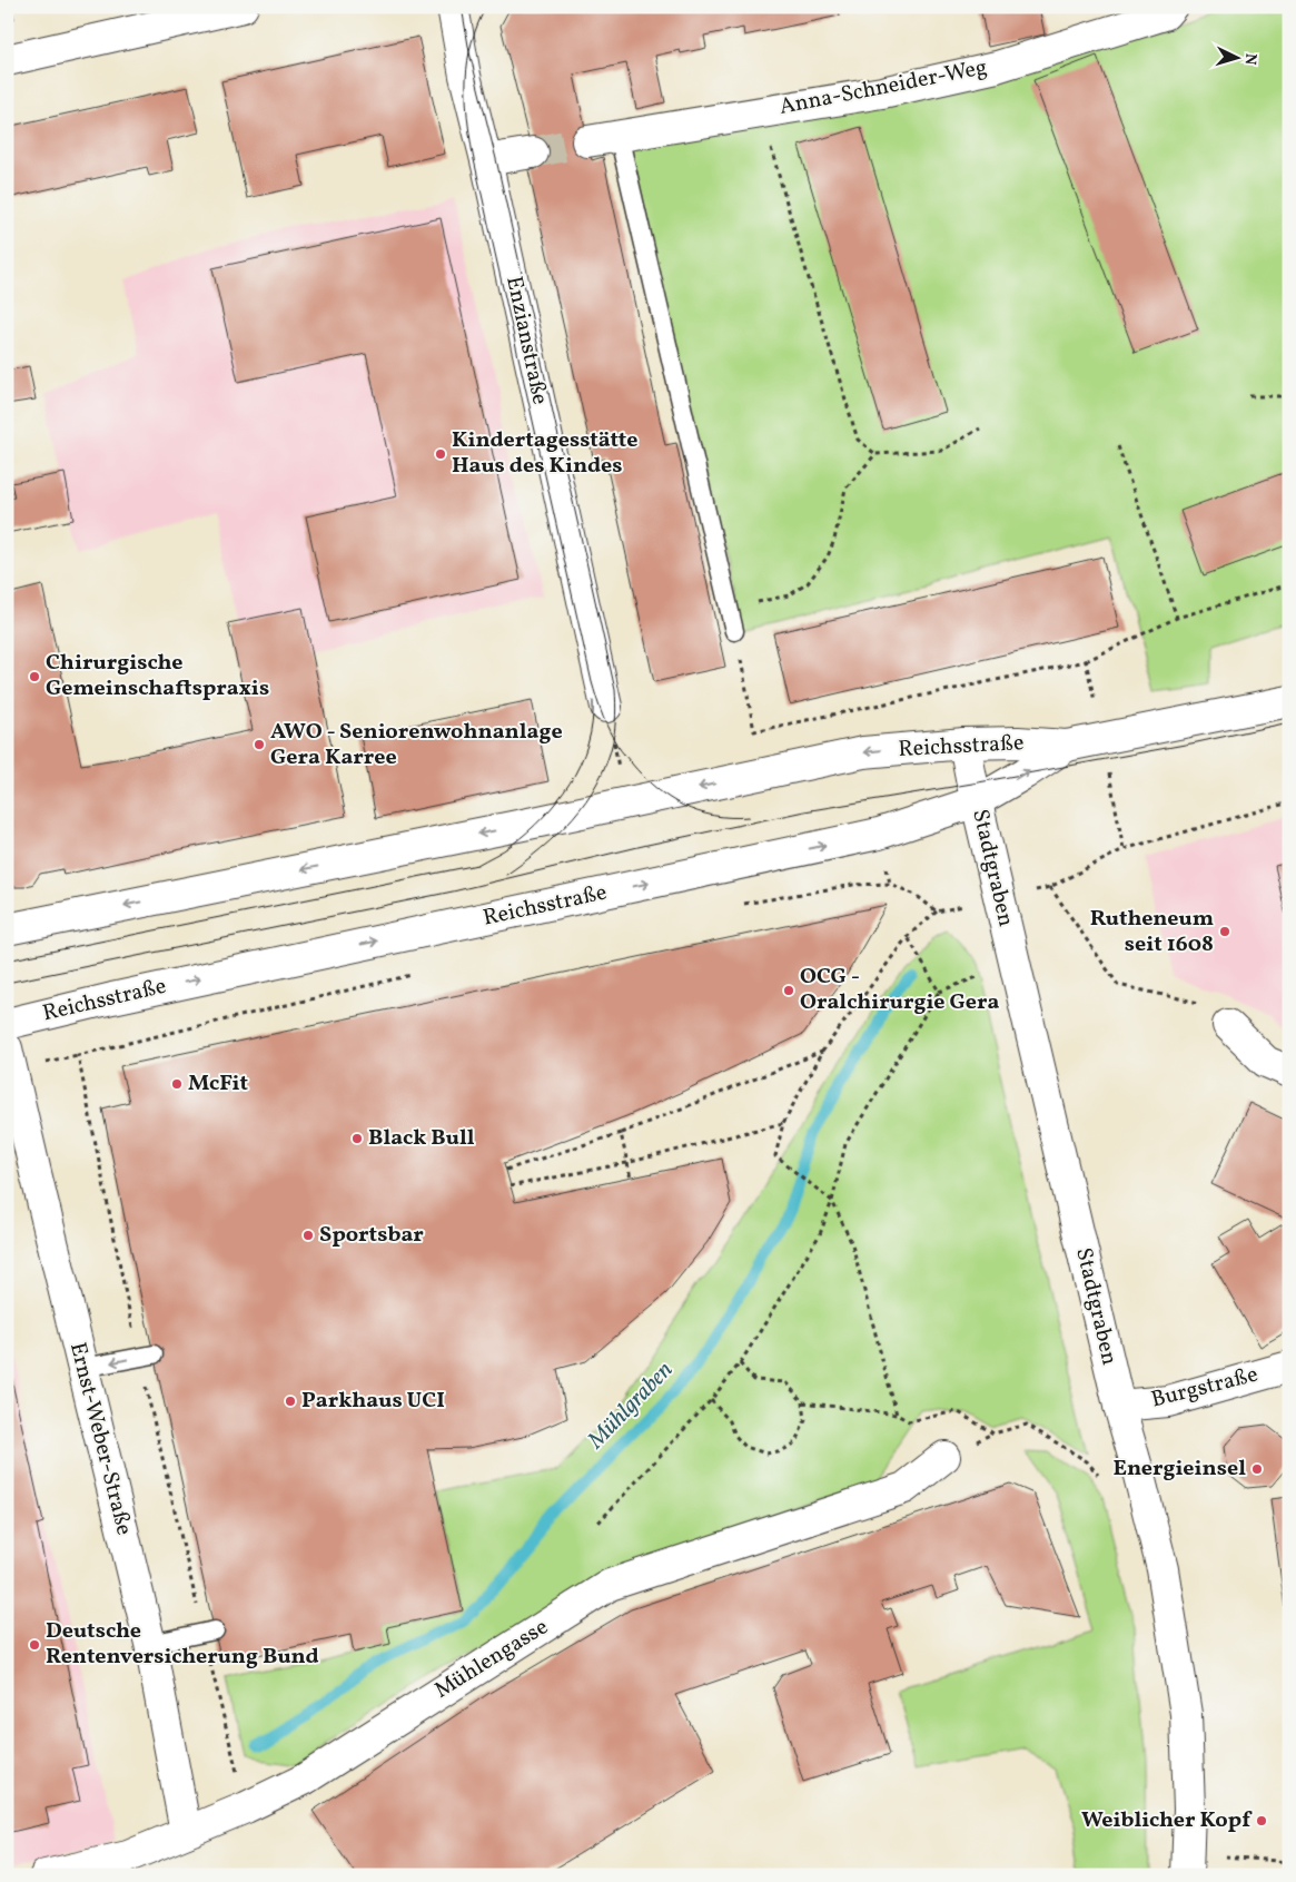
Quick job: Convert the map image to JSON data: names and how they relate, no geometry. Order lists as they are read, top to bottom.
{
  "streets": {
    "street": [
      "Anna-Schneider-Weg",
      "Enzianstraße",
      "Reichsstraße",
      "Stadtgraben",
      "Burgstraße",
      "Ernst-Weber-Straße",
      "Mühlengasse"
    ]
  },
  "crossings": [
    ["Reichsstraße", "Stadtgraben"],
    ["Stadtgraben", "Burgstraße"],
    ["Ernst-Weber-Straße", "Mühlengasse"]
  ],
  "water": ["Mühlgraben"],
  "places": [
    "Kindertagesstätte Haus des Kindes",
    "Chirurgische Gemeinschaftspraxis",
    "AWO - Seniorenwohnanlage Gera Karree",
    "Rutheneum seit 1608",
    "OCG - Oralchirurgie Gera",
    "McFit",
    "Black Bull",
    "Sportsbar",
    "Parkhaus UCI",
    "Energieinsel",
    "Deutsche Rentenversicherung Bund",
    "Weiblicher Kopf"
  ],
  "north": "right"
}
